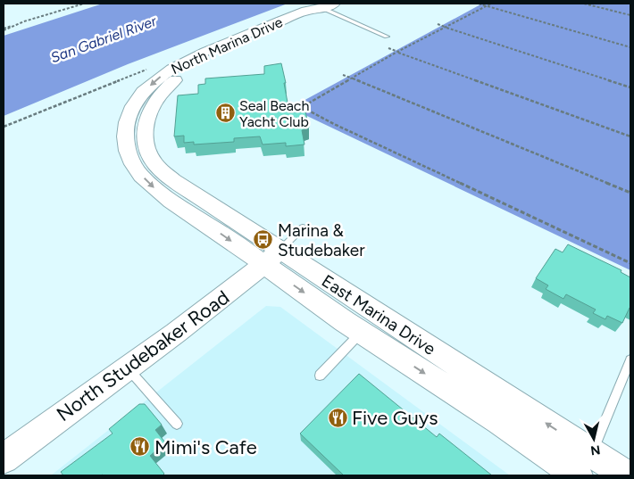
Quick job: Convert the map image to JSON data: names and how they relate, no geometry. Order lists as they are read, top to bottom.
{
  "streets": {
    "main road": ["North Marina Drive", "East Marina Drive", "North Studebaker Road"]
  },
  "crossings": [
    ["North Marina Drive", "East Marina Drive"],
    ["East Marina Drive", "North Studebaker Road"]
  ],
  "water": ["San Gabriel River"],
  "places": {
    "building": ["Seal Beach Yacht Club"],
    "bus stop": ["Marina & Studebaker"],
    "restaurant": ["Five Guys", "Mimi's Cafe"]
  },
  "north": "bottom"
}
